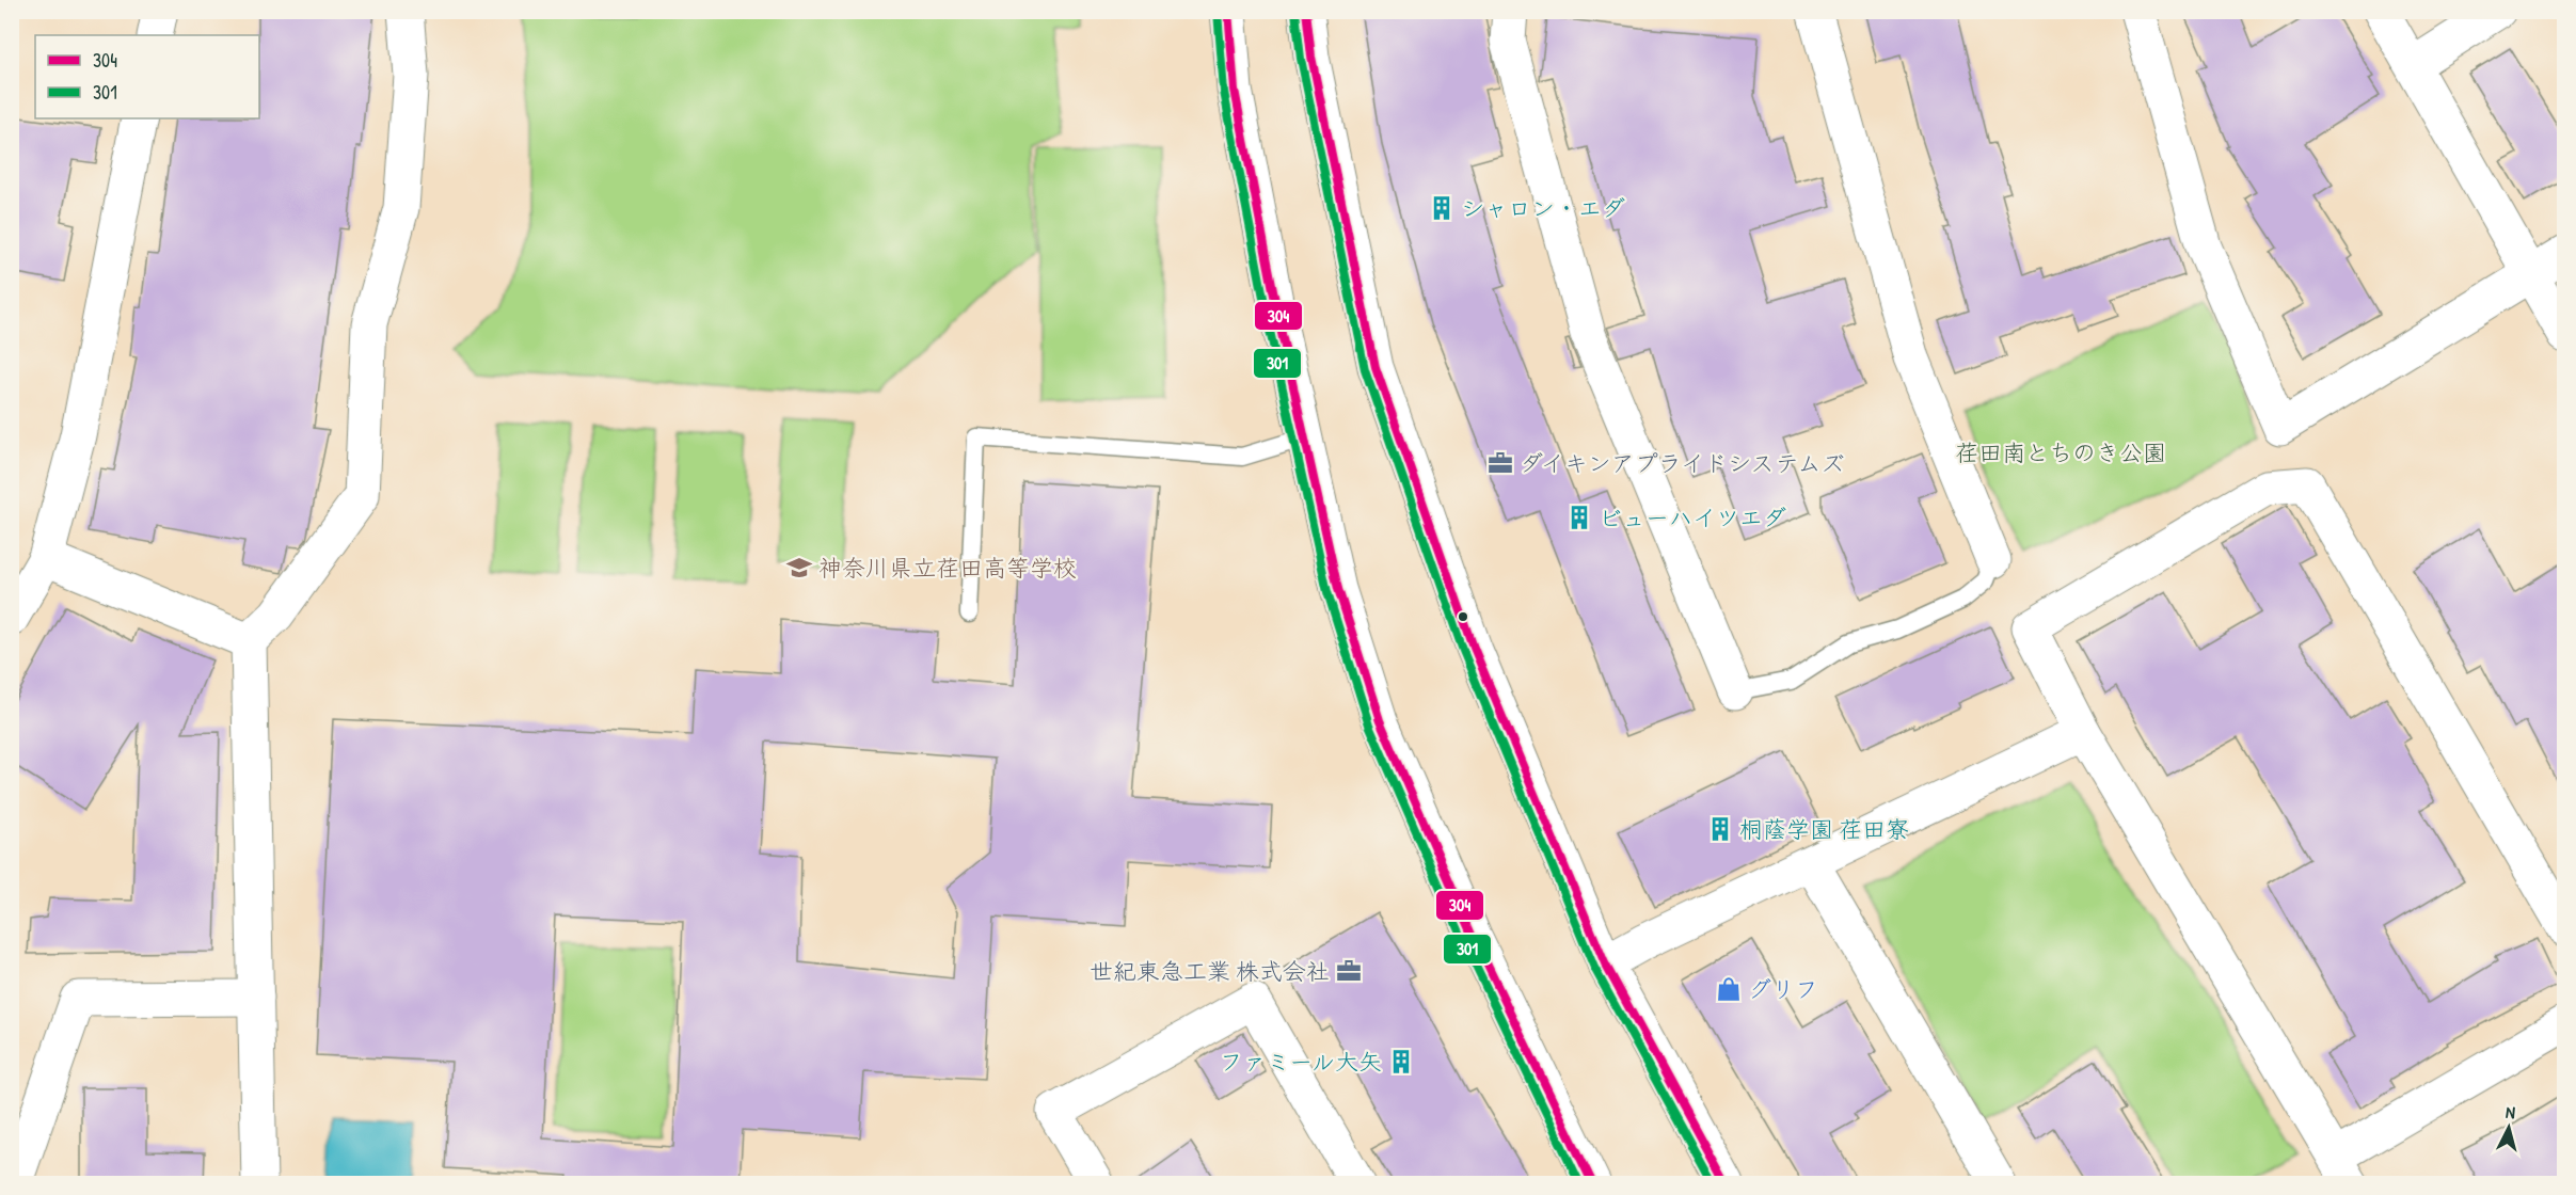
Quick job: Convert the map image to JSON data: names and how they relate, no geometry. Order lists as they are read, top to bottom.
{
  "parks": ["荏田南とちのき公園"],
  "places": {
    "building": [
      "シャロン・エダ",
      "ビューハイツエダ",
      "桐蔭学園 荏田寮",
      "ファミール大矢"
    ],
    "office": ["ダイキンアプライドシステムズ", "世紀東急工業 株式会社"],
    "school or university": ["神奈川県立荏田高等学校"],
    "shop": ["グリフ"]
  },
  "lines": ["transit line 304", "transit line 301"],
  "legend": ["304", "301"],
  "north": "top"
}
